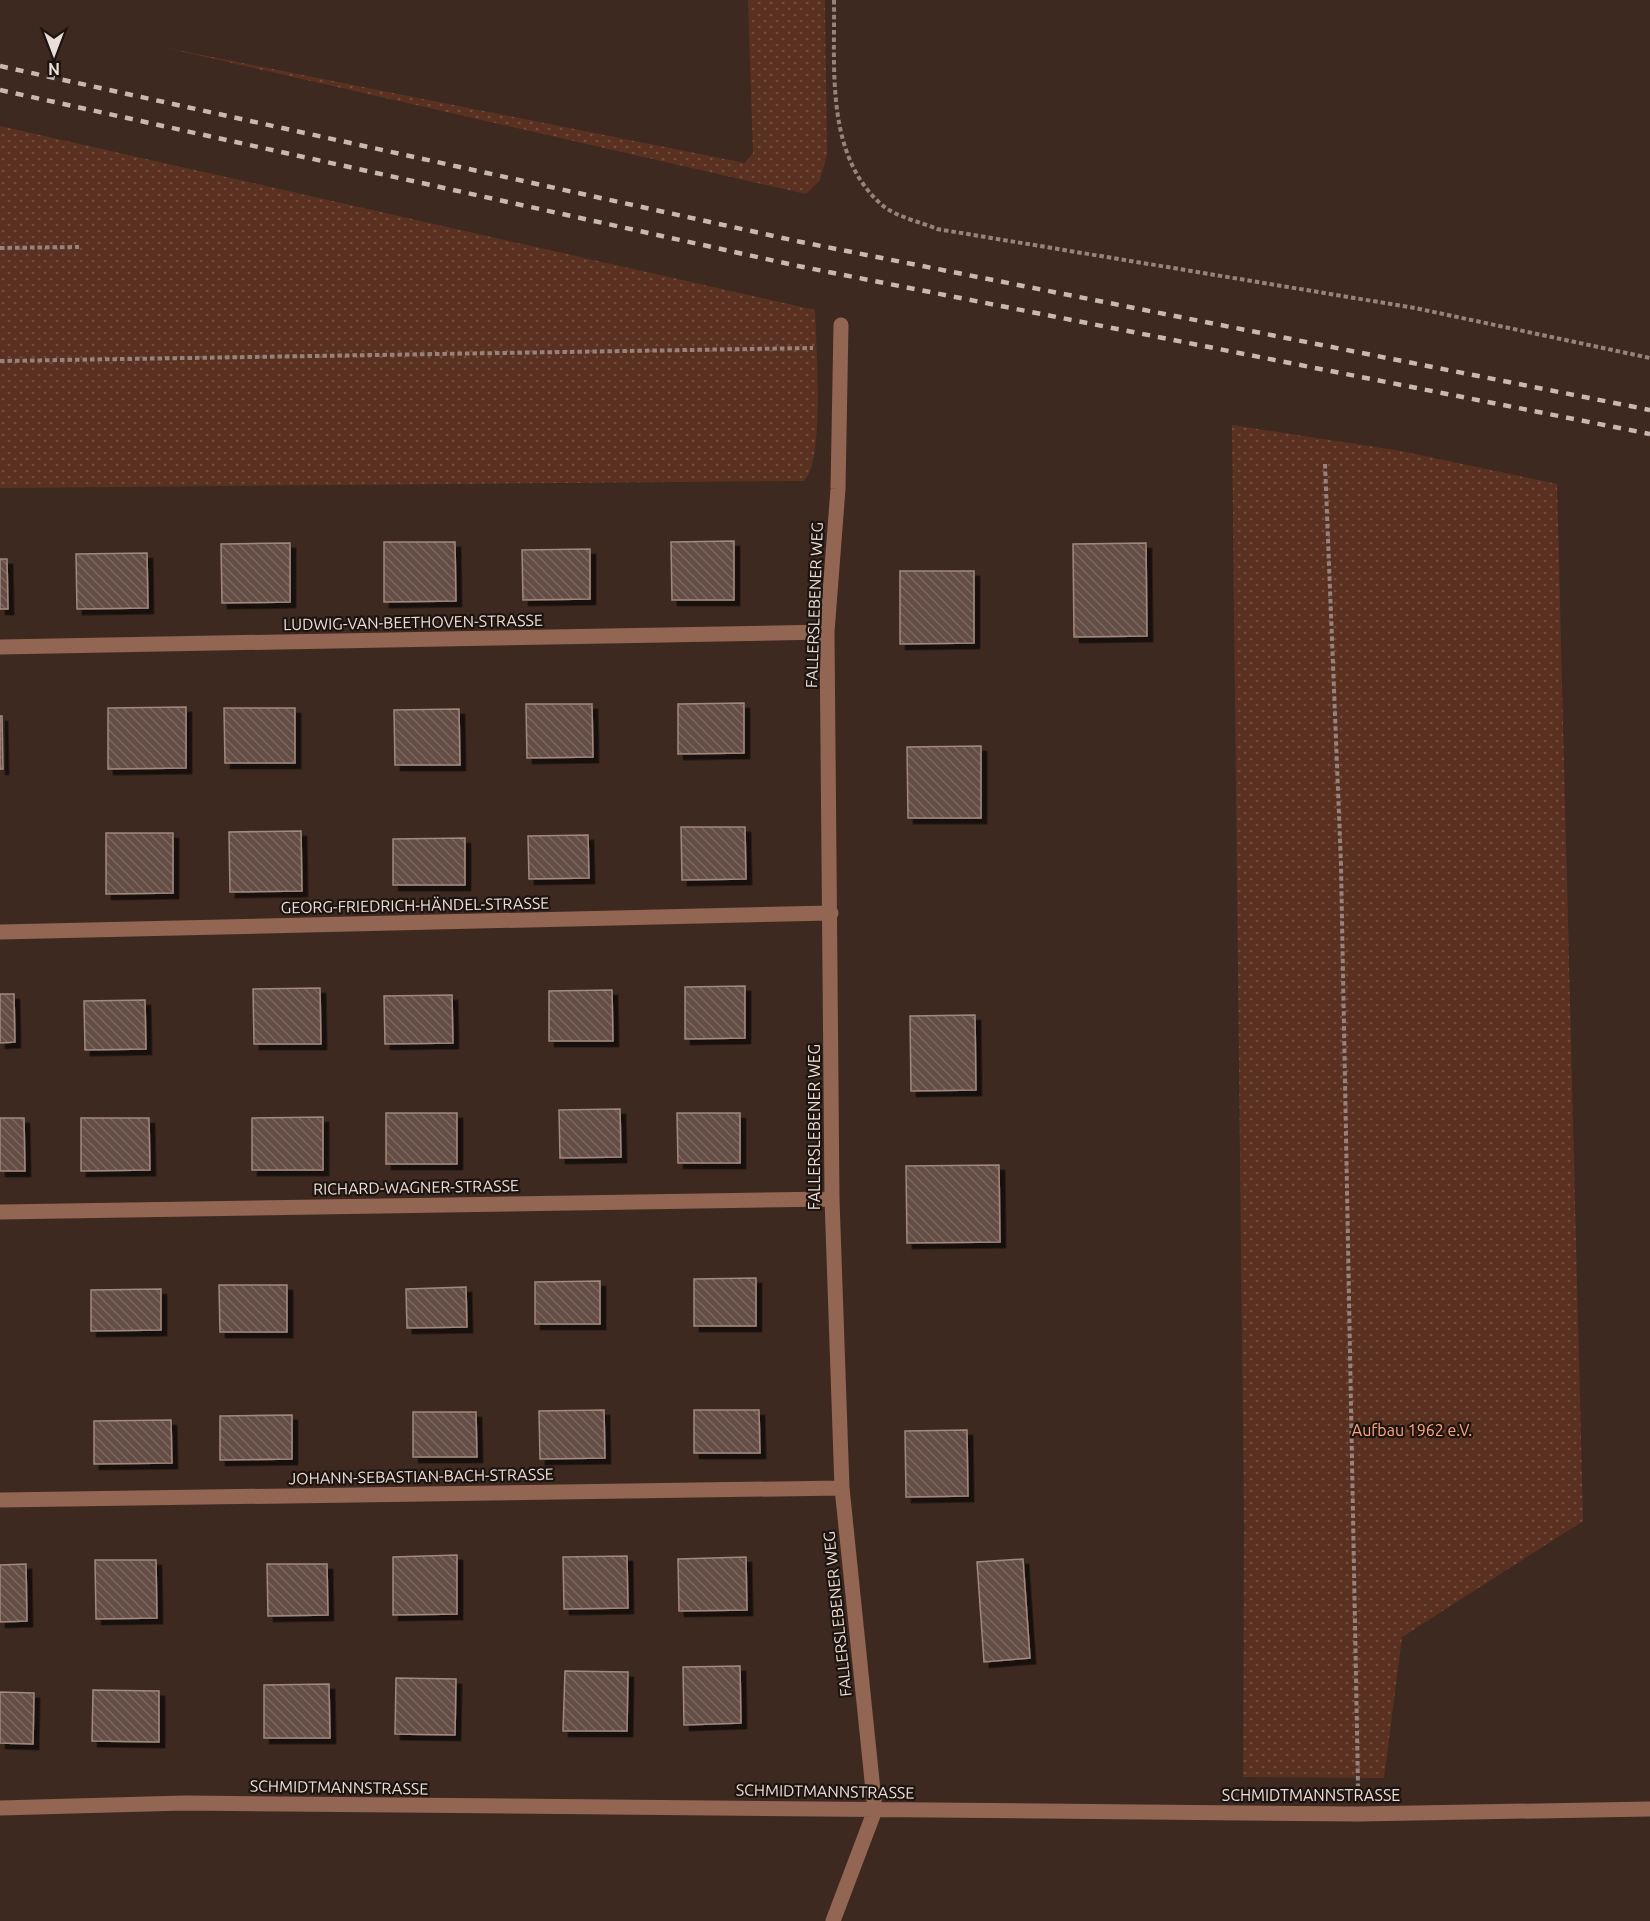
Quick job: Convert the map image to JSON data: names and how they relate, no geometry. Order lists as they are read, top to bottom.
{
  "streets": {
    "street": [
      "FALLERSLEBENER WEG",
      "LUDWIG-VAN-BEETHOVEN-STRASSE",
      "GEORG-FRIEDRICH-HÄNDEL-STRASSE",
      "RICHARD-WAGNER-STRASSE",
      "JOHANN-SEBASTIAN-BACH-STRASSE",
      "SCHMIDTMANNSTRASSE"
    ]
  },
  "crossings": [
    ["FALLERSLEBENER WEG", "LUDWIG-VAN-BEETHOVEN-STRASSE"],
    ["FALLERSLEBENER WEG", "GEORG-FRIEDRICH-HÄNDEL-STRASSE"],
    ["FALLERSLEBENER WEG", "RICHARD-WAGNER-STRASSE"],
    ["FALLERSLEBENER WEG", "JOHANN-SEBASTIAN-BACH-STRASSE"],
    ["FALLERSLEBENER WEG", "SCHMIDTMANNSTRASSE"]
  ],
  "parks": ["Aufbau 1962 e.V."],
  "north": "bottom"
}
